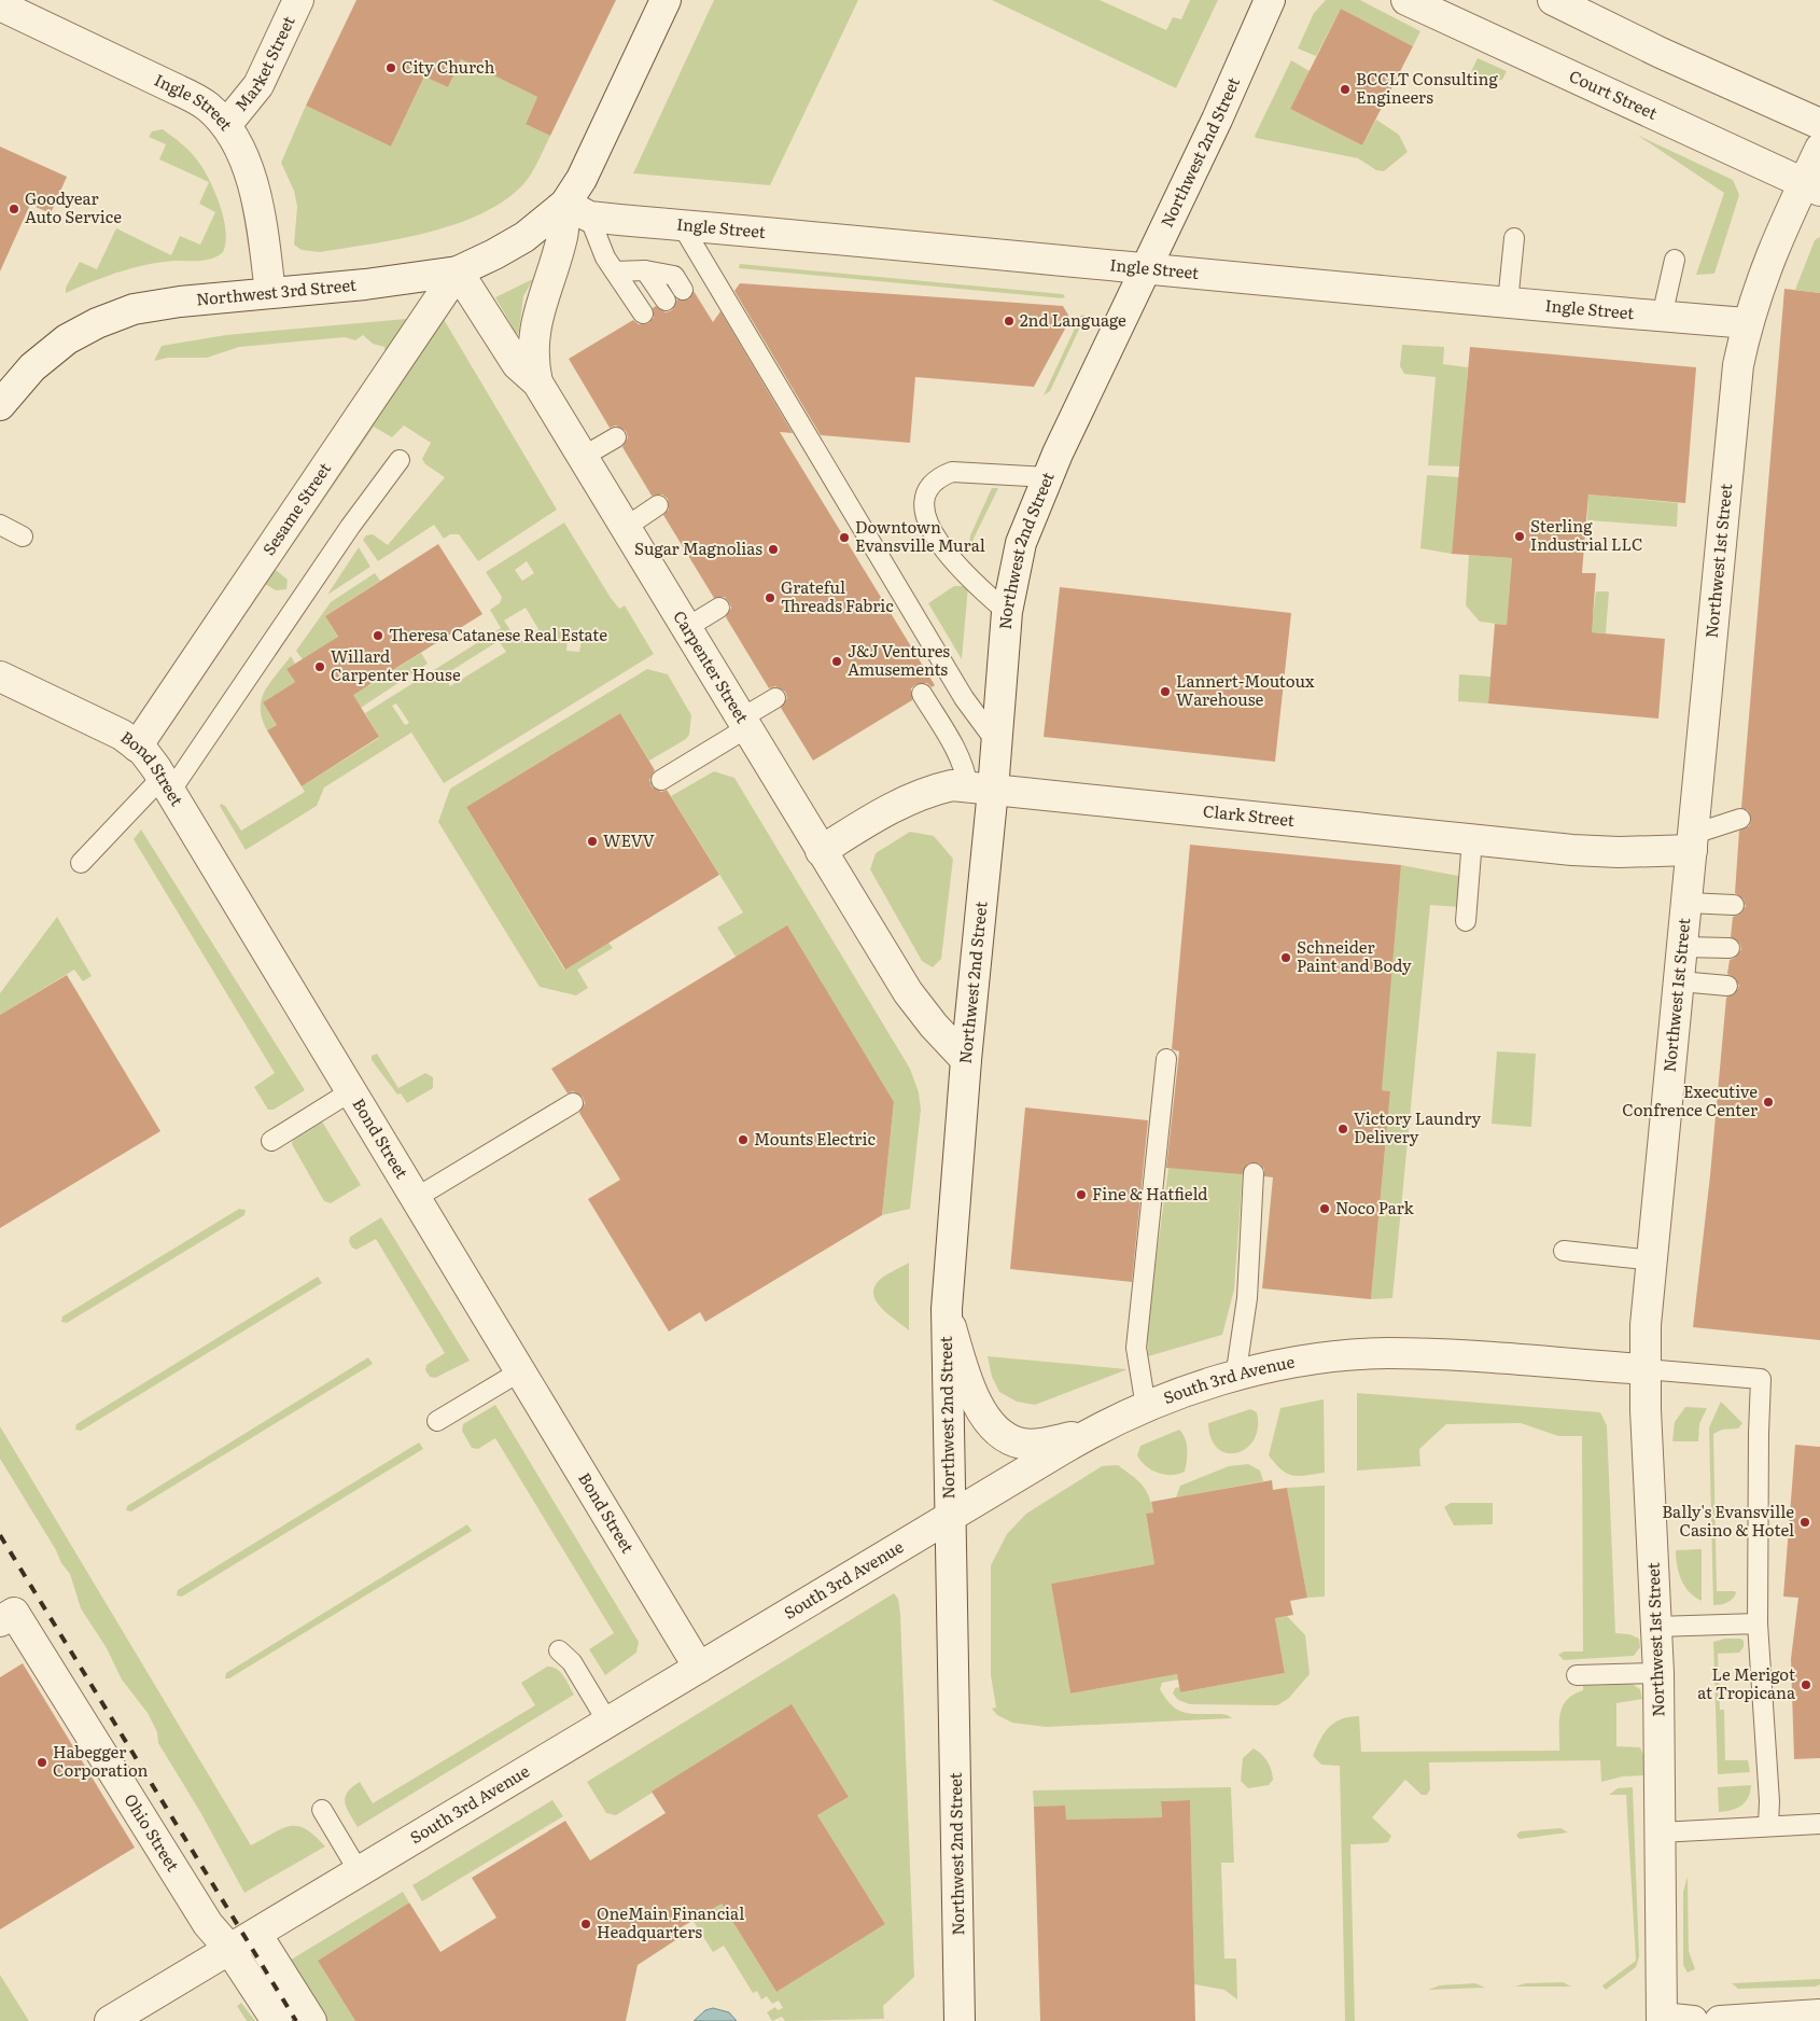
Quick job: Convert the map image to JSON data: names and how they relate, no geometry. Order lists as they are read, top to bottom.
{
  "streets": {
    "street": [
      "Market Street",
      "Court Street",
      "Ingle Street",
      "Northwest 2nd Street",
      "Northwest 3rd Street",
      "Sesame Street",
      "Northwest 1st Street",
      "Carpenter Street",
      "Bond Street",
      "Clark Street",
      "South 3rd Avenue",
      "Ohio Street"
    ]
  },
  "crossings": [
    ["Market Street", "Ingle Street"],
    ["Court Street", "Northwest 1st Street"],
    ["Ingle Street", "Northwest 2nd Street"],
    ["Ingle Street", "Northwest 3rd Street"],
    ["Ingle Street", "Northwest 1st Street"],
    ["Northwest 2nd Street", "Carpenter Street"],
    ["Northwest 2nd Street", "Clark Street"],
    ["Northwest 2nd Street", "South 3rd Avenue"],
    ["Northwest 3rd Street", "Sesame Street"],
    ["Northwest 3rd Street", "Carpenter Street"],
    ["Sesame Street", "Carpenter Street"],
    ["Sesame Street", "Bond Street"],
    ["Northwest 1st Street", "Clark Street"],
    ["Northwest 1st Street", "South 3rd Avenue"],
    ["Carpenter Street", "Clark Street"],
    ["Bond Street", "South 3rd Avenue"],
    ["South 3rd Avenue", "Ohio Street"]
  ],
  "places": [
    "City Church",
    "BCCLT Consulting Engineers",
    "Goodyear Auto Service",
    "2nd Language",
    "Sterling Industrial LLC",
    "Downtown Evansville Mural",
    "Sugar Magnolias",
    "Grateful Threads Fabric",
    "Theresa Catanese Real Estate",
    "J&J Ventures Amusements",
    "Willard Carpenter House",
    "Lannert-Moutoux Warehouse",
    "WEVV",
    "Schneider Paint and Body",
    "Executive Confrence Center",
    "Victory Laundry Delivery",
    "Mounts Electric",
    "Fine & Hatfield",
    "Noco Park",
    "Bally's Evansville Casino & Hotel",
    "Le Merigot at Tropicana",
    "Habegger Corporation",
    "OneMain Financial Headquarters"
  ]
}
